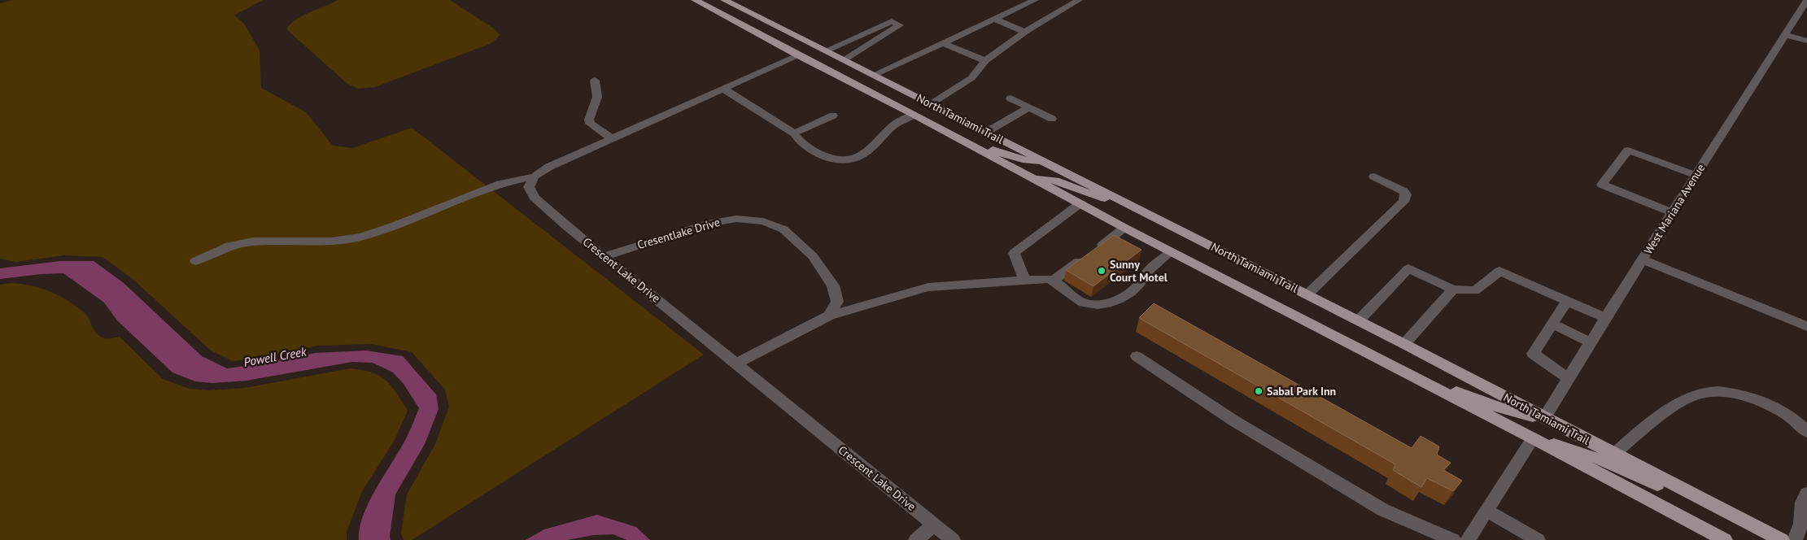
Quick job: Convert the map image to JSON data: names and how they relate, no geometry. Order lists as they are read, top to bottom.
{
  "streets": {
    "main road": ["North Tamiami Trail"],
    "street": ["West Mariana Avenue", "Cresentlake Drive", "Crescent Lake Drive"]
  },
  "crossings": [
    ["North Tamiami Trail", "West Mariana Avenue"],
    ["Cresentlake Drive", "Crescent Lake Drive"]
  ],
  "water": ["Powell Creek"],
  "places": ["Sunny Court Motel", "Sabal Park Inn"]
}
